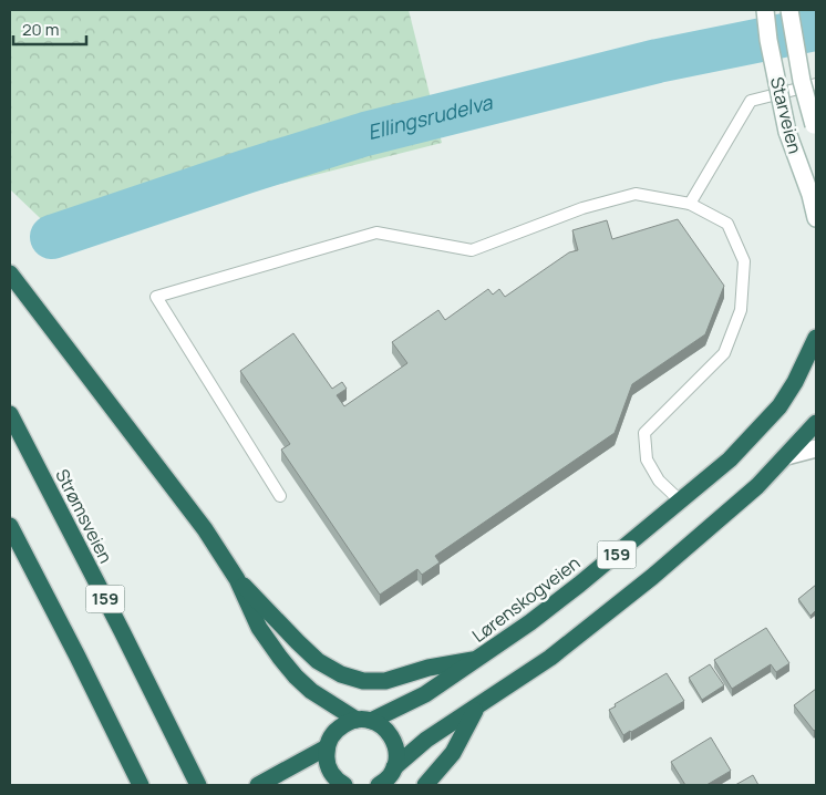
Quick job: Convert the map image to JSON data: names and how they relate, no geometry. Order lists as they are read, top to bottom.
{
  "streets": {
    "highway": ["Strømsveien", "159", "Lørenskogveien"],
    "street": ["Starveien"]
  },
  "crossings": [
    ["159", "Lørenskogveien"]
  ],
  "water": ["Ellingsrudelva"],
  "scale_bar": "20 m"
}
